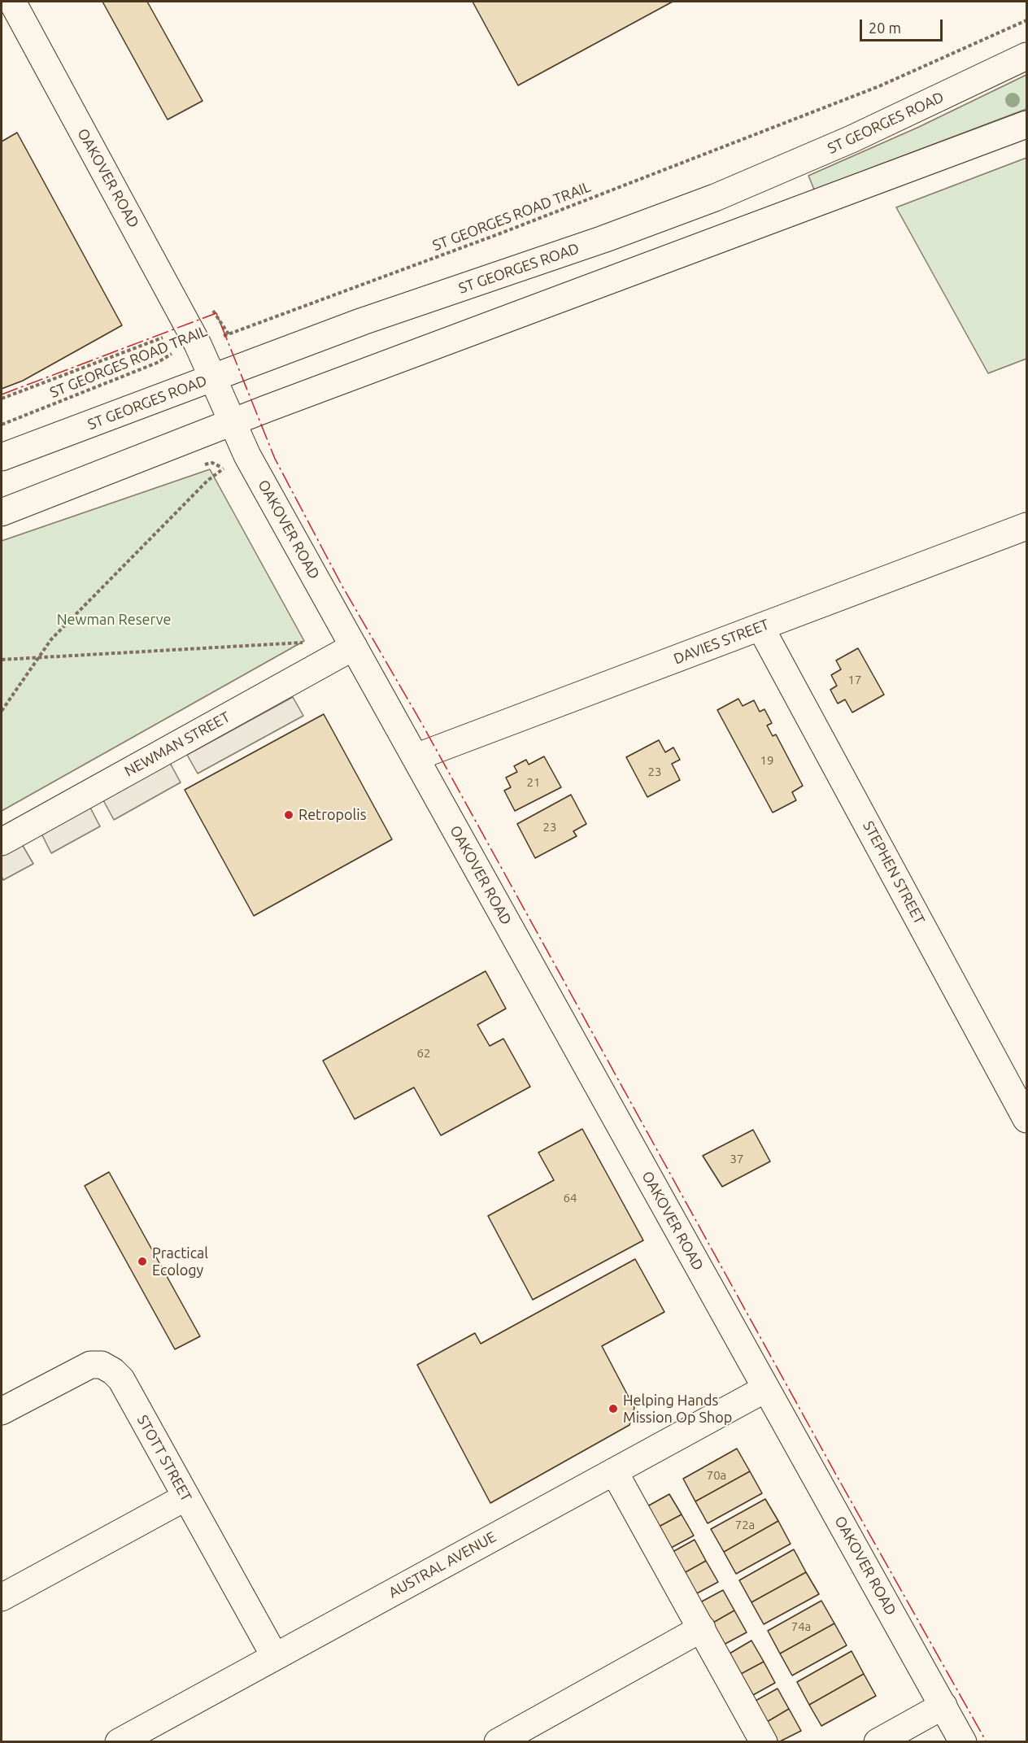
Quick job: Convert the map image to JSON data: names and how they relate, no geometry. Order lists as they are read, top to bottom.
{
  "streets": {
    "main road": [
      "ST GEORGES ROAD",
      "OAKOVER ROAD",
      "DAVIES STREET",
      "NEWMAN STREET",
      "STEPHEN STREET",
      "STOTT STREET",
      "AUSTRAL AVENUE"
    ],
    "path": ["ST GEORGES ROAD TRAIL"]
  },
  "crossings": [
    ["ST GEORGES ROAD", "OAKOVER ROAD"],
    ["OAKOVER ROAD", "ST GEORGES ROAD TRAIL"],
    ["OAKOVER ROAD", "DAVIES STREET"],
    ["OAKOVER ROAD", "NEWMAN STREET"],
    ["OAKOVER ROAD", "AUSTRAL AVENUE"],
    ["DAVIES STREET", "STEPHEN STREET"],
    ["STOTT STREET", "AUSTRAL AVENUE"]
  ],
  "parks": ["Newman Reserve"],
  "places": ["Retropolis", "Practical Ecology", "Helping Hands Mission Op Shop"],
  "house_numbers": [
    "17",
    "19",
    "23",
    "21",
    "23",
    "62",
    "37",
    "64",
    "70a",
    "72a",
    "74a"
  ],
  "scale_bar": "20 m"
}
